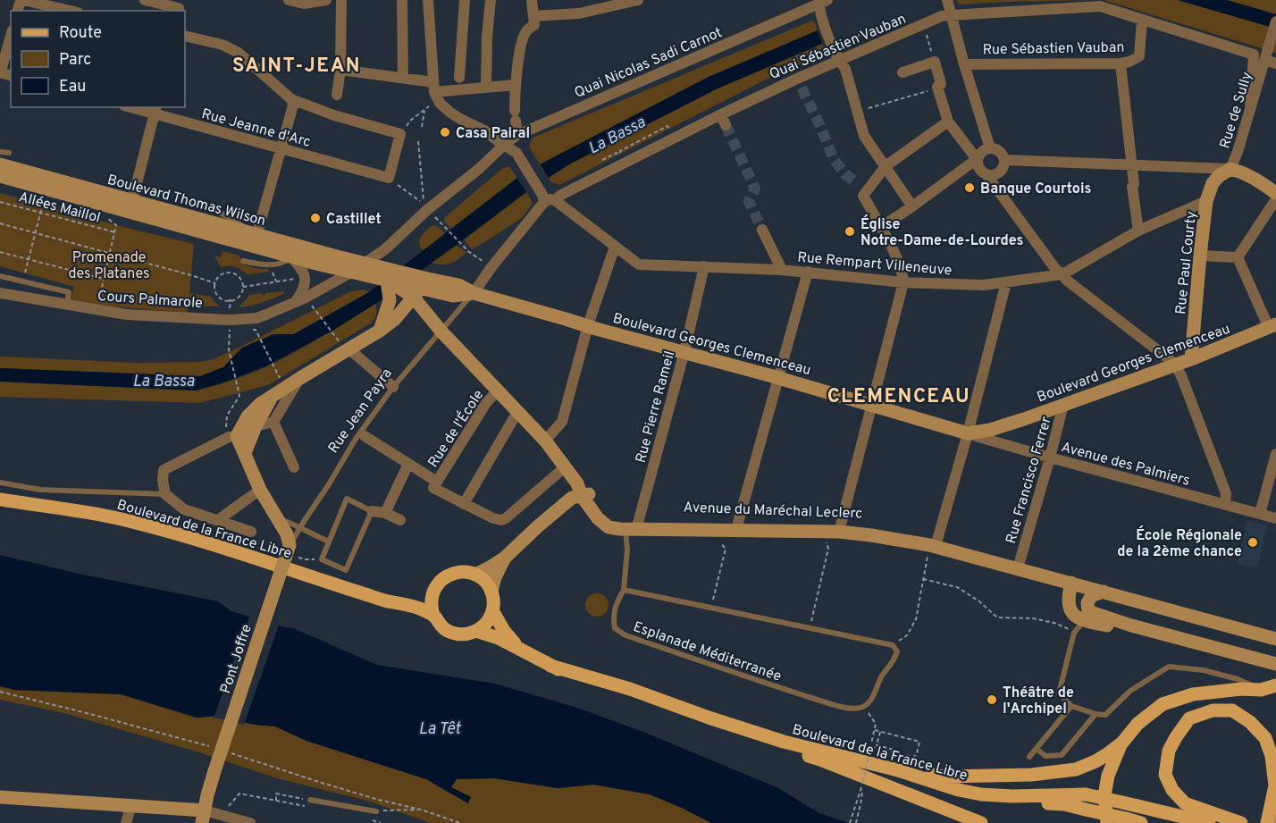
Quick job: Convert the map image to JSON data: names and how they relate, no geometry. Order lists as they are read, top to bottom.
{
  "streets": {
    "main road": [
      "Boulevard Thomas Wilson",
      "Rue Paul Courty",
      "Boulevard Georges Clemenceau",
      "Avenue du Maréchal Leclerc",
      "Boulevard de la France Libre",
      "Pont Joffre"
    ],
    "street": [
      "Quai Sébastien Vauban",
      "Rue Sébastien Vauban",
      "Quai Nicolas Sadi Carnot",
      "Rue de Sully",
      "Rue Jeanne d'Arc",
      "Rue Rempart Villeneuve",
      "Cours Palmarole",
      "Rue Pierre Rameil",
      "Rue de l'École",
      "Avenue des Palmiers",
      "Rue Francisco Ferrer"
    ],
    "lane": ["Rue Jean Payra", "Esplanade Méditerranée"],
    "path": ["Allées Maillol"]
  },
  "crossings": [
    ["Quai Sébastien Vauban", "Rue Sébastien Vauban"],
    ["Quai Sébastien Vauban", "Rue de Sully"],
    ["Quai Sébastien Vauban", "Rue Rempart Villeneuve"],
    ["Quai Sébastien Vauban", "Boulevard Georges Clemenceau"],
    ["Quai Sébastien Vauban", "Rue Jean Payra"],
    ["Quai Nicolas Sadi Carnot", "Cours Palmarole"],
    ["Rue de Sully", "Rue Paul Courty"],
    ["Boulevard Thomas Wilson", "Cours Palmarole"],
    ["Rue Rempart Villeneuve", "Rue Paul Courty"],
    ["Rue Rempart Villeneuve", "Rue Pierre Rameil"],
    ["Rue Paul Courty", "Boulevard Georges Clemenceau"],
    ["Boulevard Georges Clemenceau", "Rue Pierre Rameil"],
    ["Boulevard Georges Clemenceau", "Rue Jean Payra"],
    ["Boulevard Georges Clemenceau", "Avenue des Palmiers"],
    ["Boulevard Georges Clemenceau", "Rue Francisco Ferrer"],
    ["Boulevard Georges Clemenceau", "Avenue du Maréchal Leclerc"],
    ["Rue Pierre Rameil", "Avenue du Maréchal Leclerc"],
    ["Rue Jean Payra", "Avenue du Maréchal Leclerc"],
    ["Rue Jean Payra", "Pont Joffre"],
    ["Rue de l'École", "Avenue du Maréchal Leclerc"],
    ["Avenue des Palmiers", "Rue Francisco Ferrer"],
    ["Rue Francisco Ferrer", "Avenue du Maréchal Leclerc"]
  ],
  "districts": ["SAINT-JEAN", "CLEMENCEAU"],
  "water": ["La Bassa", "La Têt"],
  "parks": ["Promenade des Platanes"],
  "places": [
    "Casa Pairal",
    "Banque Courtois",
    "Castillet",
    "Église Notre-Dame-de-Lourdes",
    "École Régionale de la 2ème chance",
    "Théâtre de l'Archipel"
  ],
  "legend": ["Route", "Parc", "Eau"]
}
